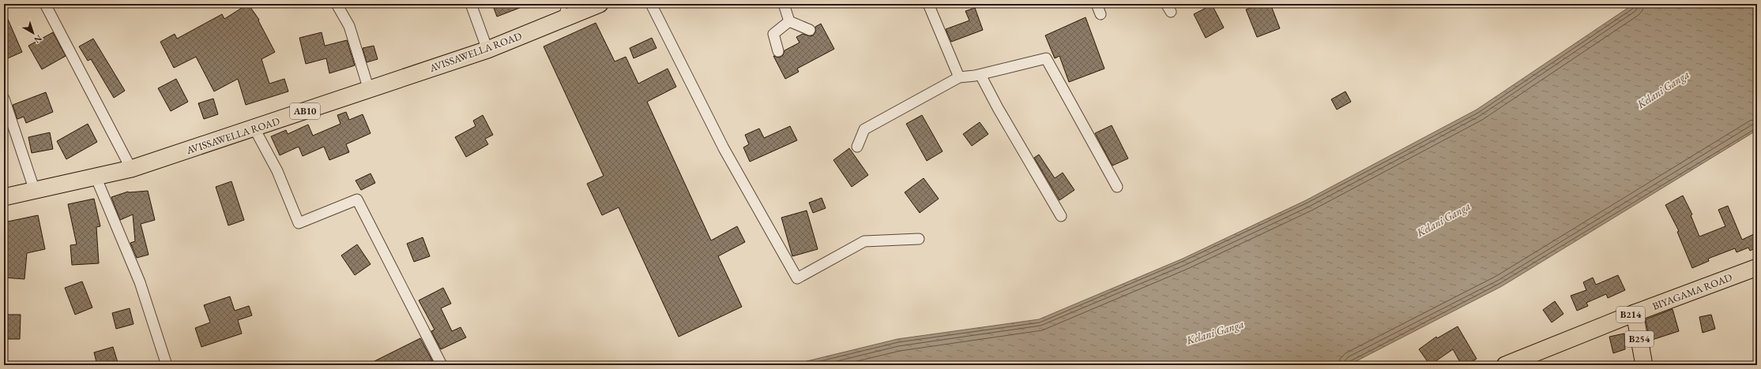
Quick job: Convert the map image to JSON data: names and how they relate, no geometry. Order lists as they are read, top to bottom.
{
  "streets": {
    "main road": [
      "AVISSAWELLA ROAD",
      "AB10",
      "BIYAGAMA ROAD",
      "B214",
      "B254"
    ]
  },
  "crossings": [
    ["BIYAGAMA ROAD", "B254"]
  ],
  "water": ["Kelani Ganga"],
  "north": "bottom right"
}
